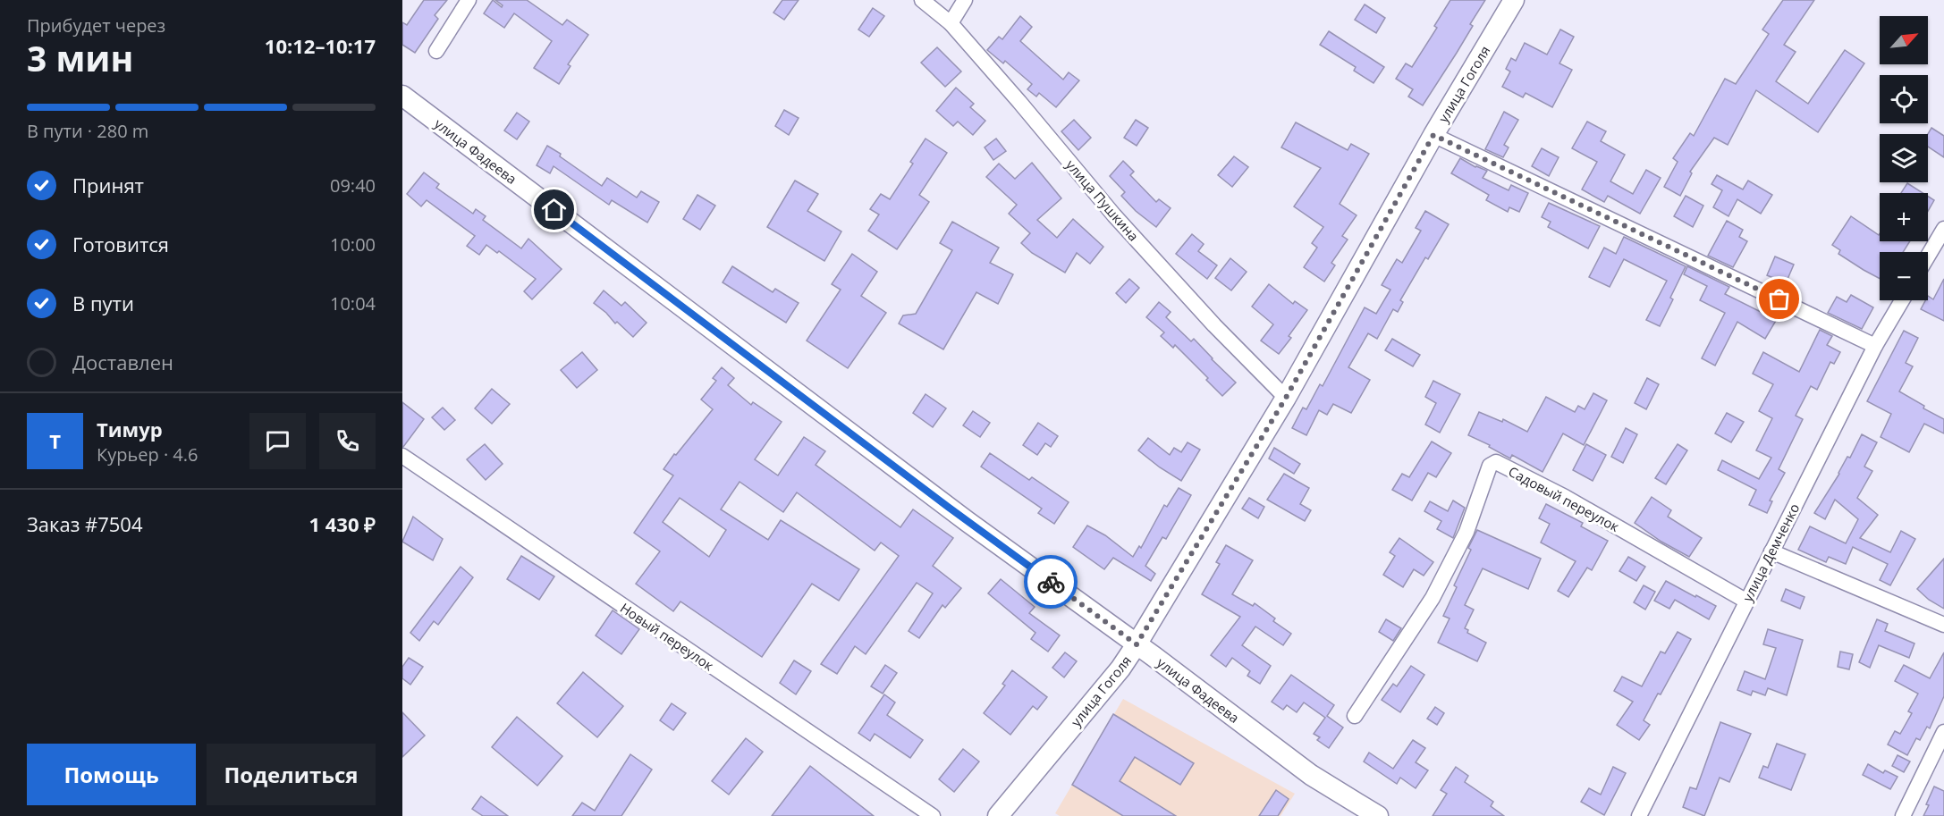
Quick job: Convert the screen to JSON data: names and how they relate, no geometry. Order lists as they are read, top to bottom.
{
  "streets": {
    "main road": ["улица Гоголя", "улица Фадеева"],
    "street": [
      "улица Пушкина",
      "Садовый переулок",
      "улица Демченко",
      "Новый переулок"
    ]
  },
  "crossings": [
    ["улица Гоголя", "улица Фадеева"],
    ["улица Гоголя", "улица Пушкина"],
    ["Садовый переулок", "улица Демченко"]
  ],
  "north": "top right",
  "page": {
    "heading": ["3 мин", "Прибудет через", "10:12–10:17"],
    "panel": [
      "Тимур",
      "Курьер · 4.6",
      "Заказ #7504",
      "1 430 ₽"
    ],
    "map_buttons": ["+", "−"],
    "bar": "В пути · 280 m",
    "list": [
      ["Принят", "09:40"],
      ["Готовится", "10:00"],
      ["В пути", "10:04"],
      "Доставлен"
    ],
    "round": "Т",
    "buttons": ["Помощь", "Поделиться"]
  }
}
